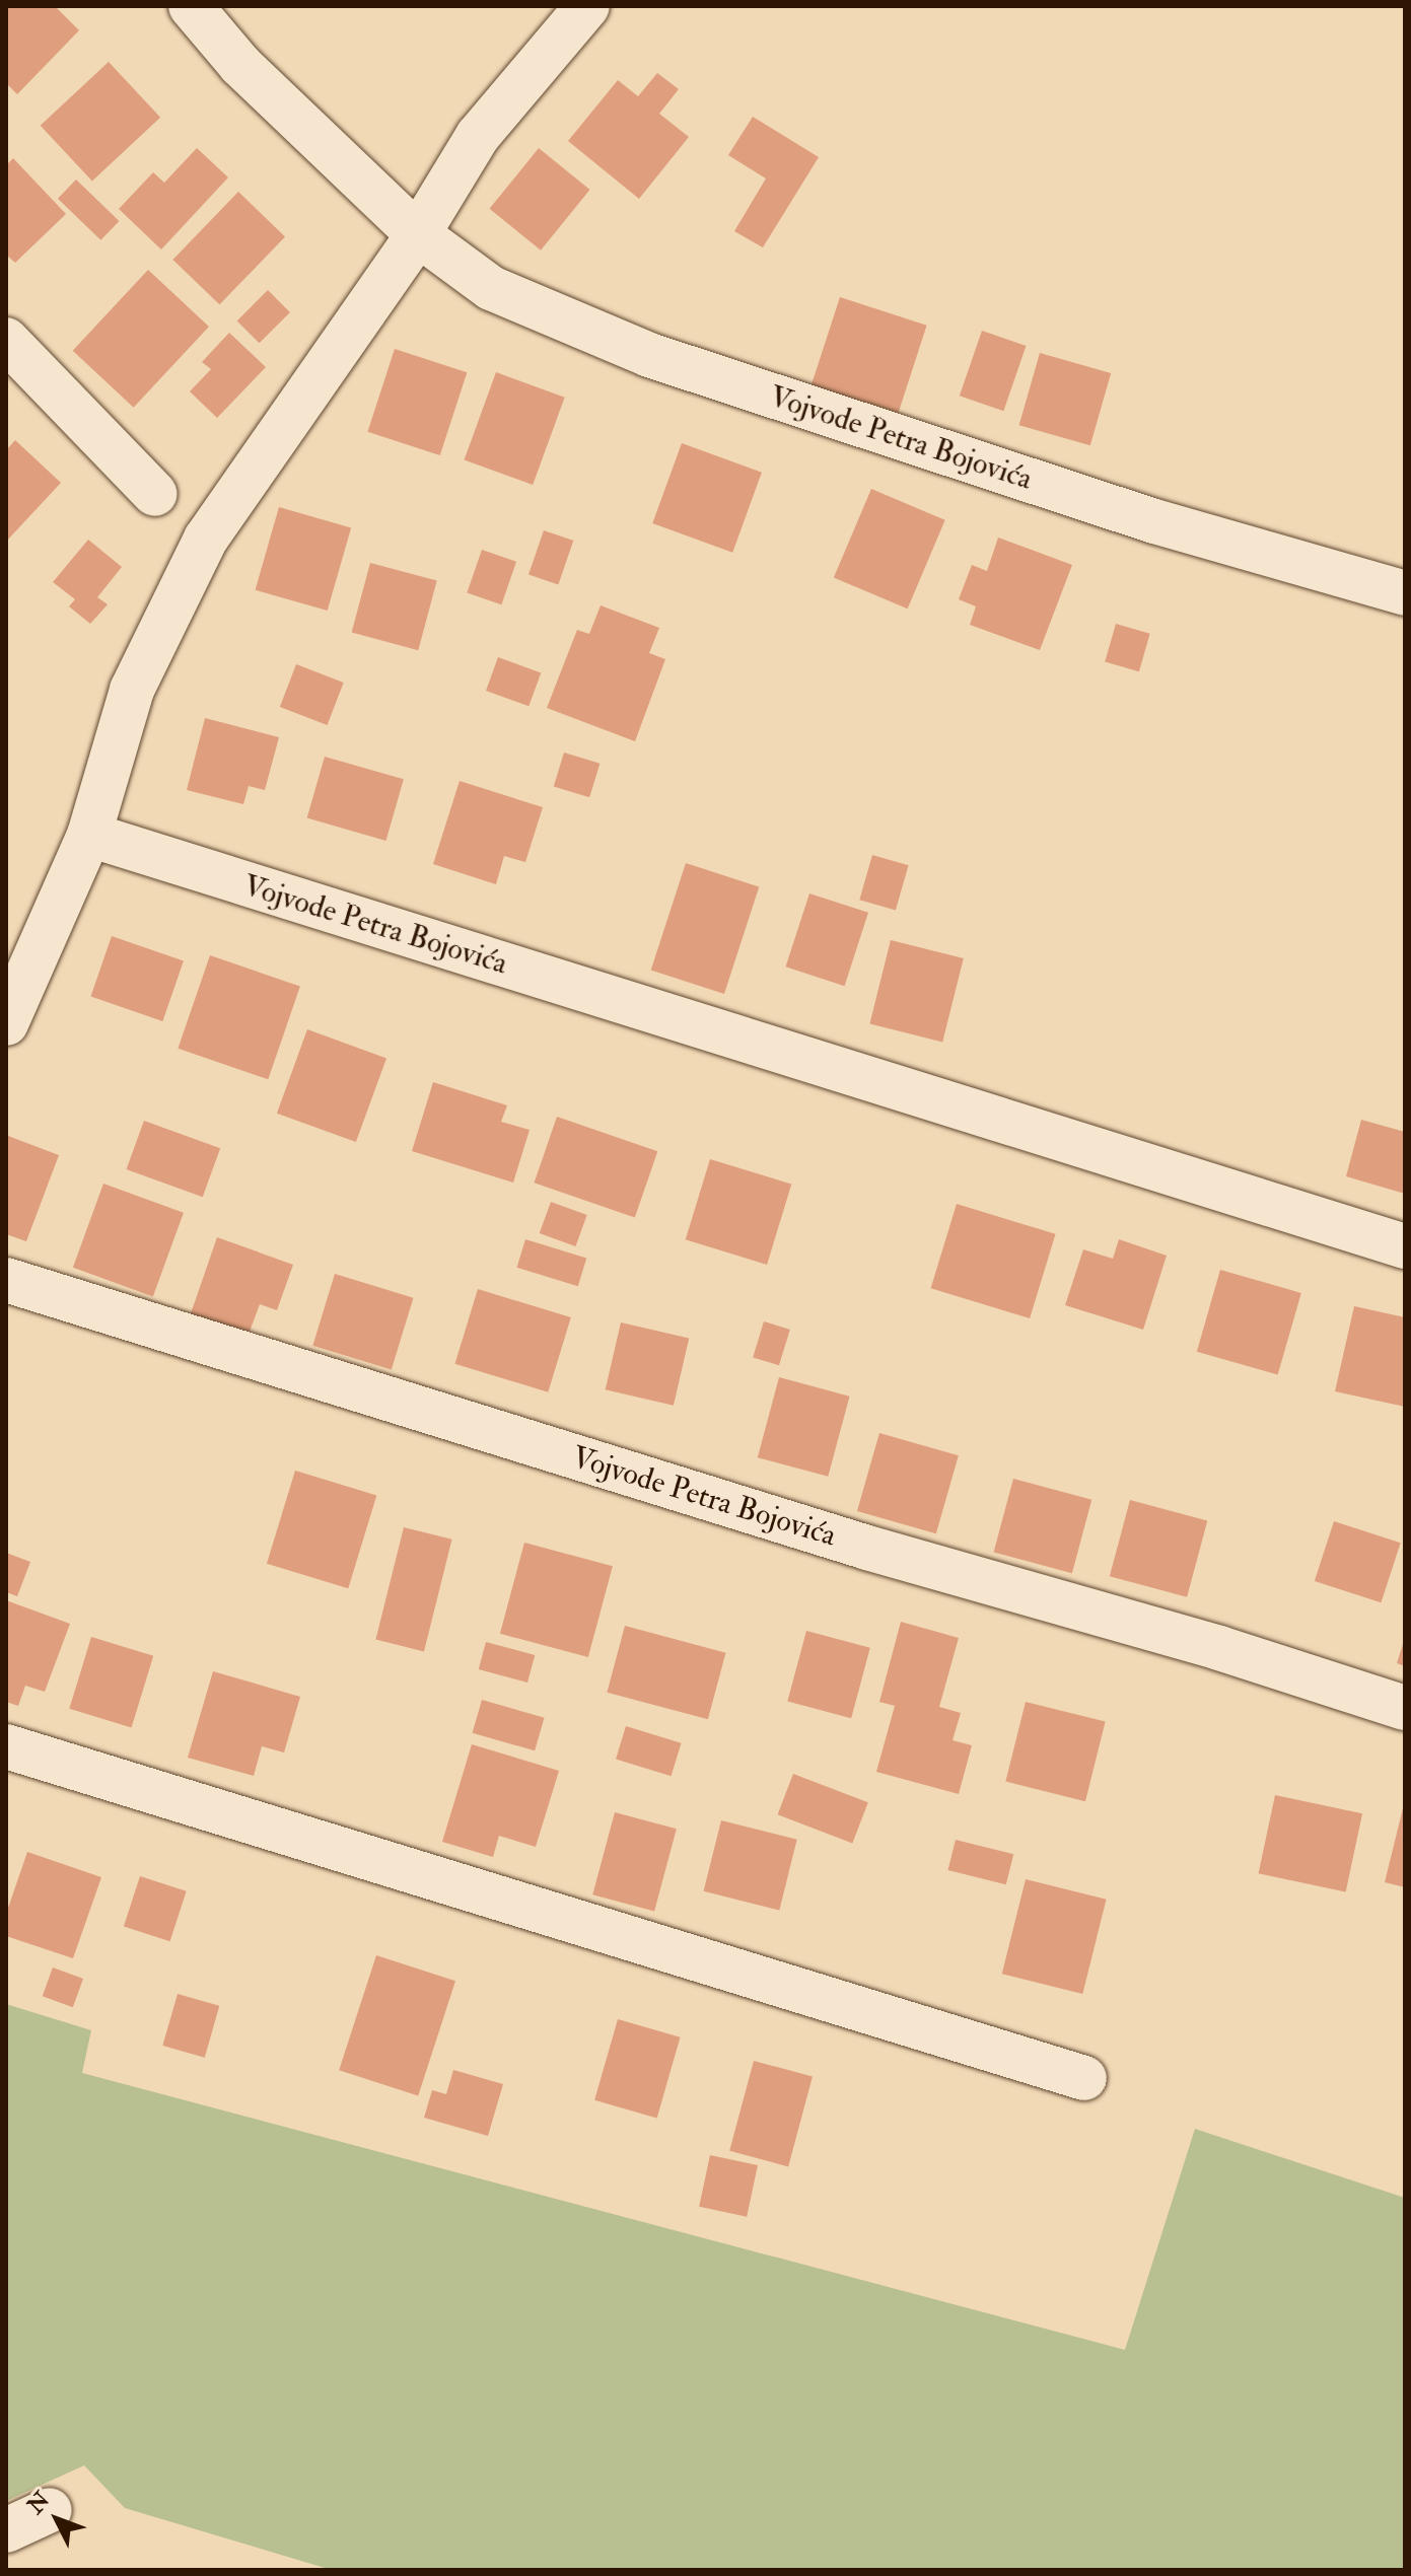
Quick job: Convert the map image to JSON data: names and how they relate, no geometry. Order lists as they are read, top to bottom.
{
  "streets": {
    "street": ["Vojvode Petra Bojovića"]
  },
  "north": "top left"
}
